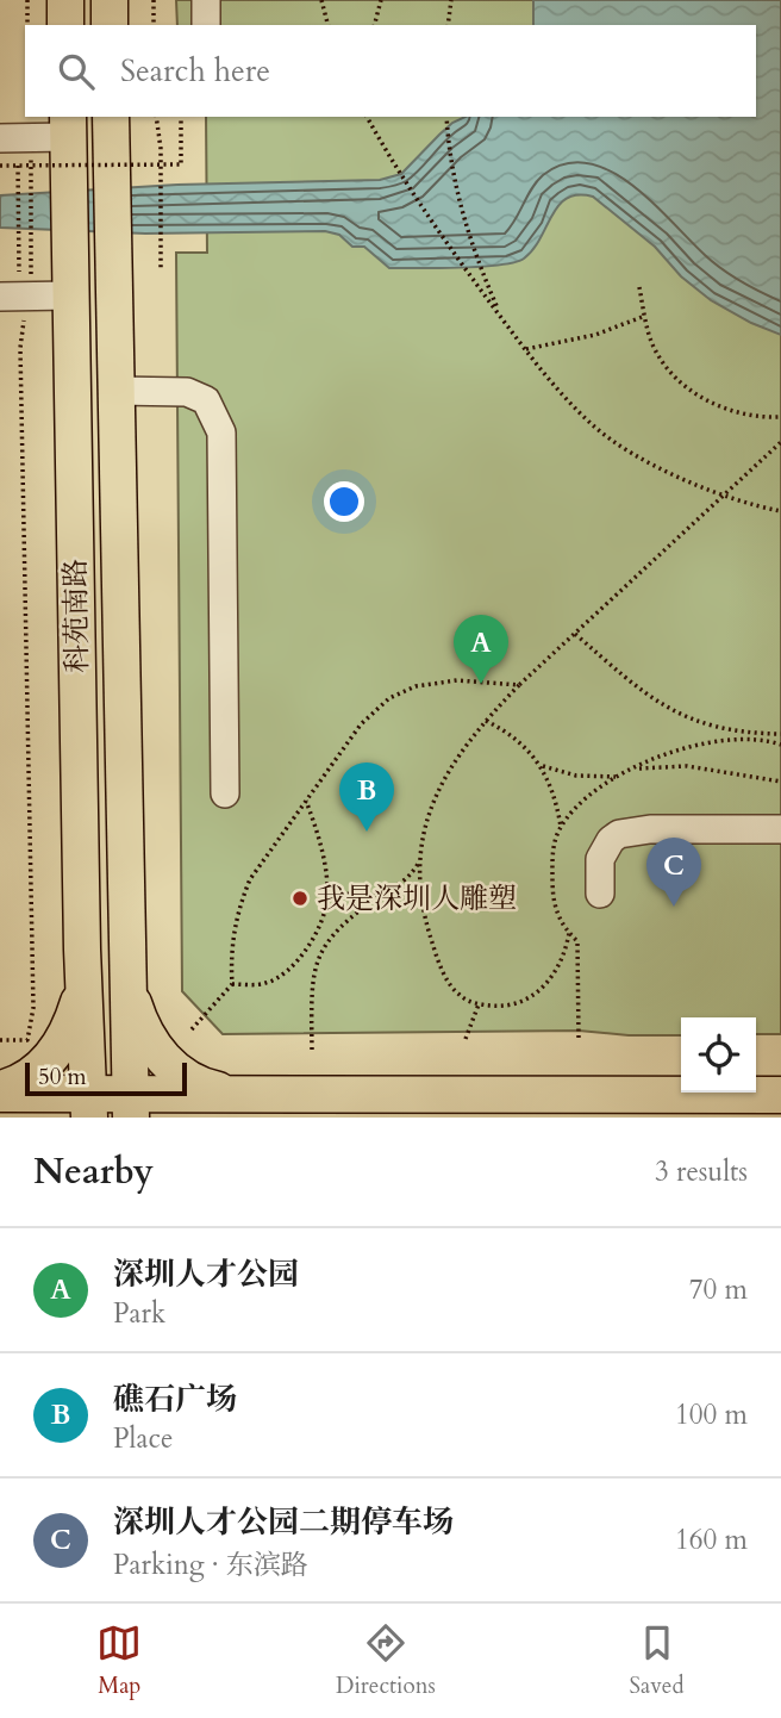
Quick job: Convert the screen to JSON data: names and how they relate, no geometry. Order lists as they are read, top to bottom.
{
  "streets": {
    "main road": ["科苑南路"]
  },
  "places": ["我是深圳人雕塑"],
  "scale_bar": "50 m",
  "page": {
    "search": "Search here",
    "pins": ["A", "B", "C"],
    "scale": "50 m",
    "heading": ["Nearby", "3 results"],
    "list": [
      {
        "mark": "A",
        "name": "深圳人才公园",
        "note": "Park",
        "value": "70 m"
      },
      {
        "mark": "B",
        "name": "礁石广场",
        "note": "Place",
        "value": "100 m"
      },
      {
        "mark": "C",
        "name": "深圳人才公园二期停车场",
        "note": "Parking · 东滨路",
        "value": "160 m"
      }
    ],
    "nav": ["Map", "Directions", "Saved"]
  }
}
